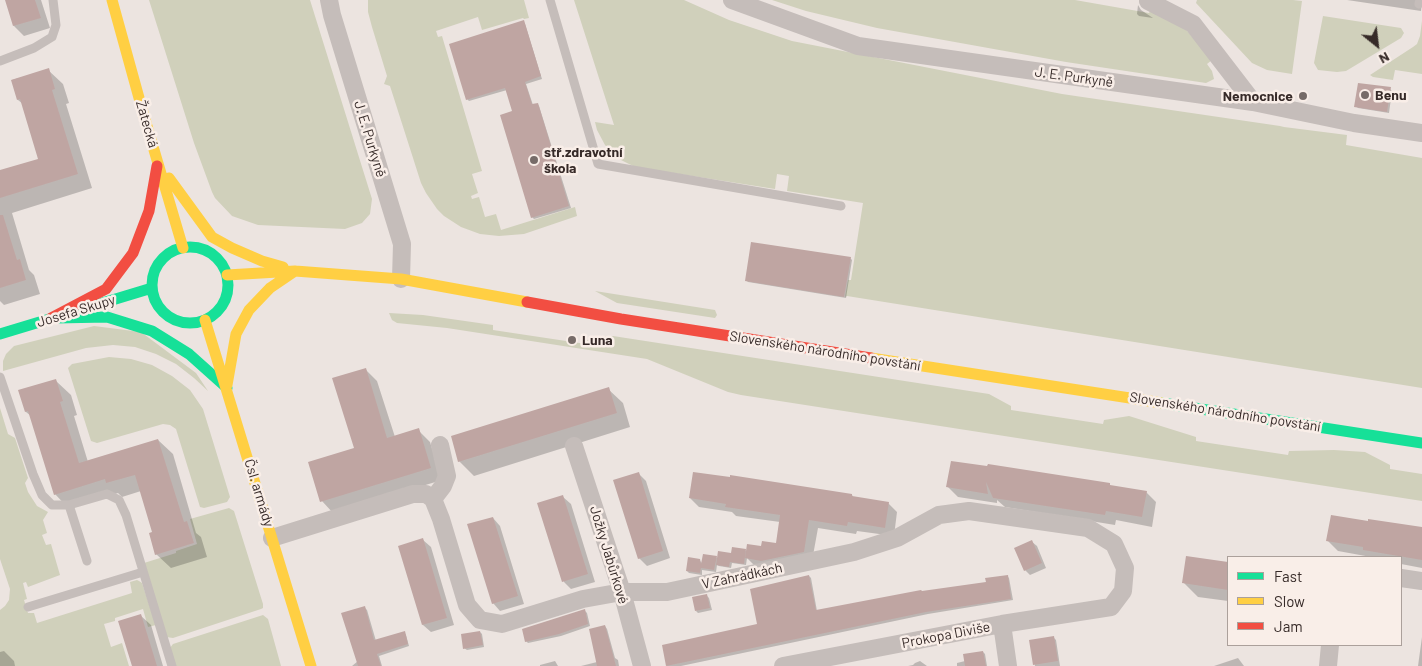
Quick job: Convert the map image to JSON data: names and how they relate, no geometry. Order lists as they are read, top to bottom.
{
  "streets": {
    "street": [
      "J. E. Purkyně",
      "Žatecká",
      "Josefa Skupy",
      "Slovenského národního povstání",
      "Čsl. armády",
      "Jožky Jabůrkové",
      "V Zahrádkách",
      "Prokopa Diviše"
    ]
  },
  "crossings": [
    ["J. E. Purkyně", "Slovenského národního povstání"],
    ["Žatecká", "Josefa Skupy"],
    ["Žatecká", "Slovenského národního povstání"],
    ["Žatecká", "Čsl. armády"],
    ["Josefa Skupy", "Slovenského národního povstání"],
    ["Josefa Skupy", "Čsl. armády"],
    ["Slovenského národního povstání", "Čsl. armády"],
    ["Jožky Jabůrkové", "V Zahrádkách"],
    ["V Zahrádkách", "Prokopa Diviše"]
  ],
  "places": [
    "Benu",
    "Nemocnice",
    "stř.zdravotní škola",
    "Luna"
  ],
  "legend": ["Fast", "Slow", "Jam"],
  "north": "bottom right"
}
